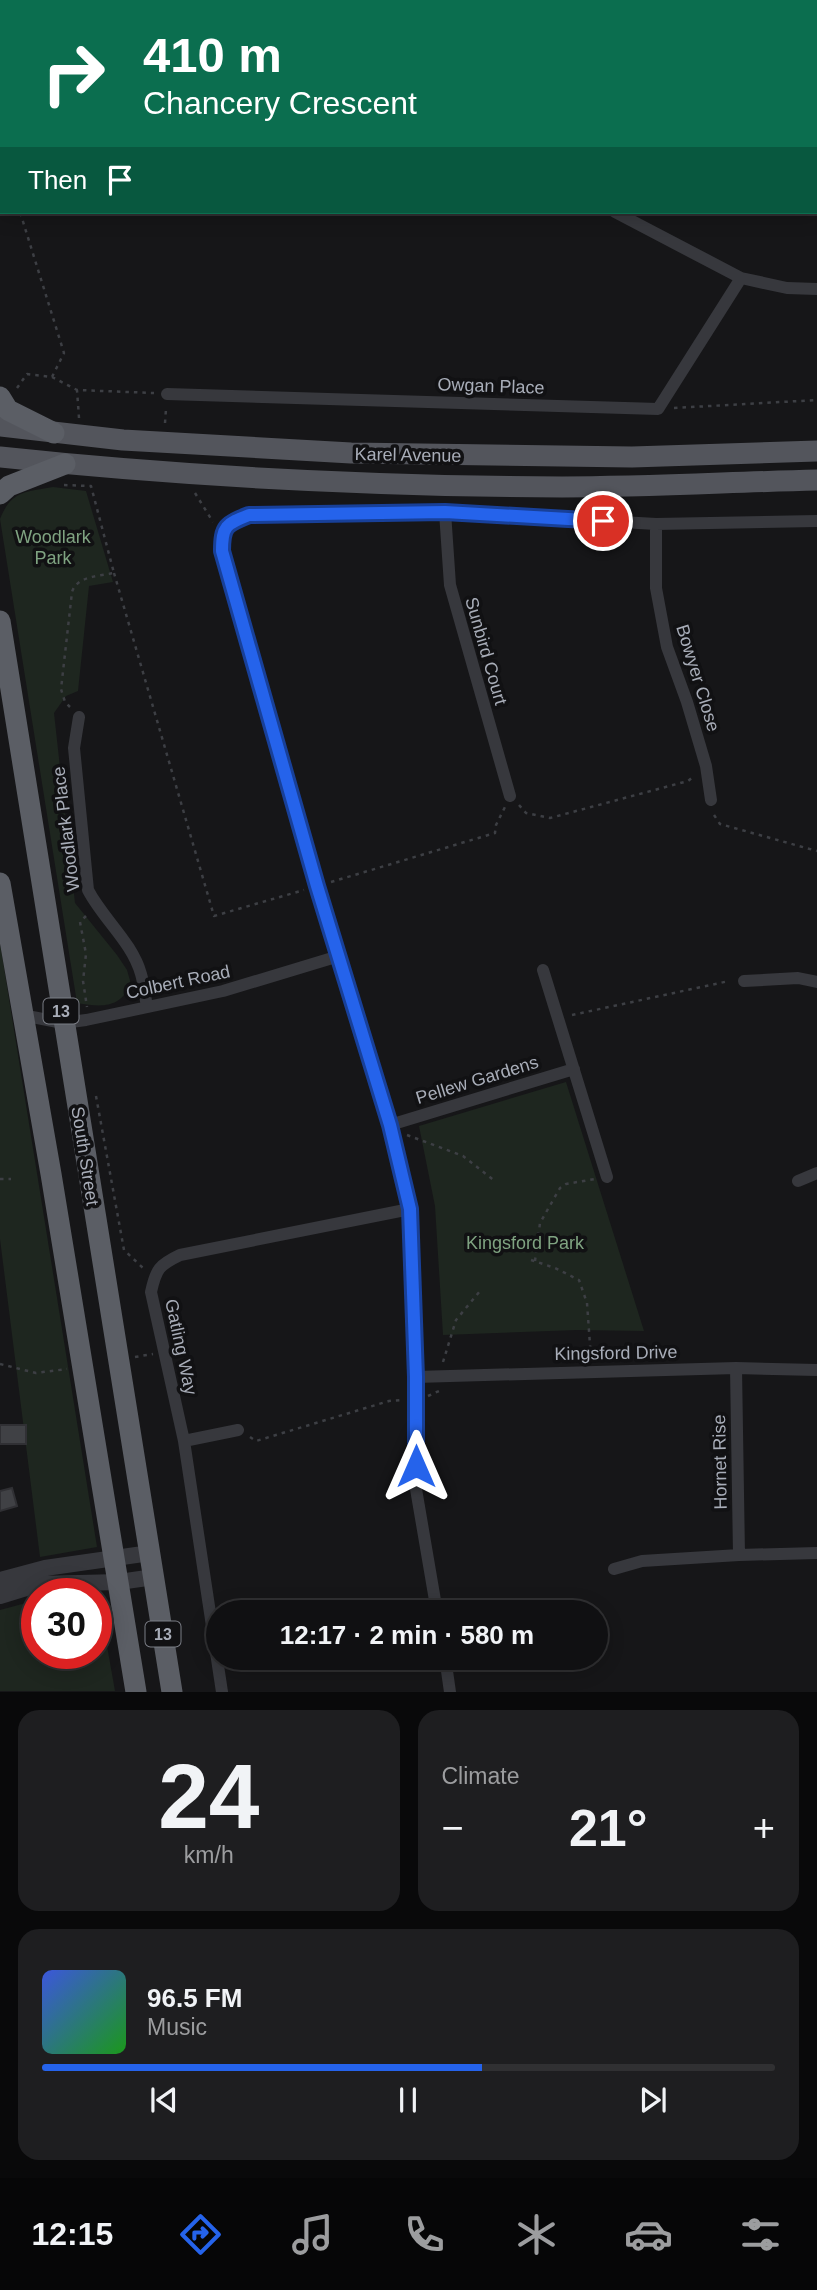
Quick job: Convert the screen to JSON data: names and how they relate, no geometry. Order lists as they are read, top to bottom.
{
  "streets": {
    "highway": ["13", "South Street"],
    "main road": ["Karel Avenue"],
    "street": [
      "Owgan Place",
      "Sunbird Court",
      "Bowyer Close",
      "Woodlark Place",
      "Colbert Road",
      "Pellew Gardens",
      "Gatling Way",
      "Kingsford Drive",
      "Hornet Rise"
    ]
  },
  "crossings": [
    ["Woodlark Place", "Colbert Road"],
    ["Colbert Road", "South Street"],
    ["Kingsford Drive", "Hornet Rise"]
  ],
  "parks": ["Woodlark Park", "Kingsford Park"],
  "page": {
    "turn": ["410 m", "Chancery Crescent"],
    "then": "Then",
    "limit": "30",
    "trip": "12:17 · 2 min · 580 m",
    "tile": [
      ["24", "km/h"],
      "Climate"
    ],
    "heat": ["−", "21°", "+"],
    "song": ["96.5 FM", "Music"],
    "tabs": "12:15"
  }
}
